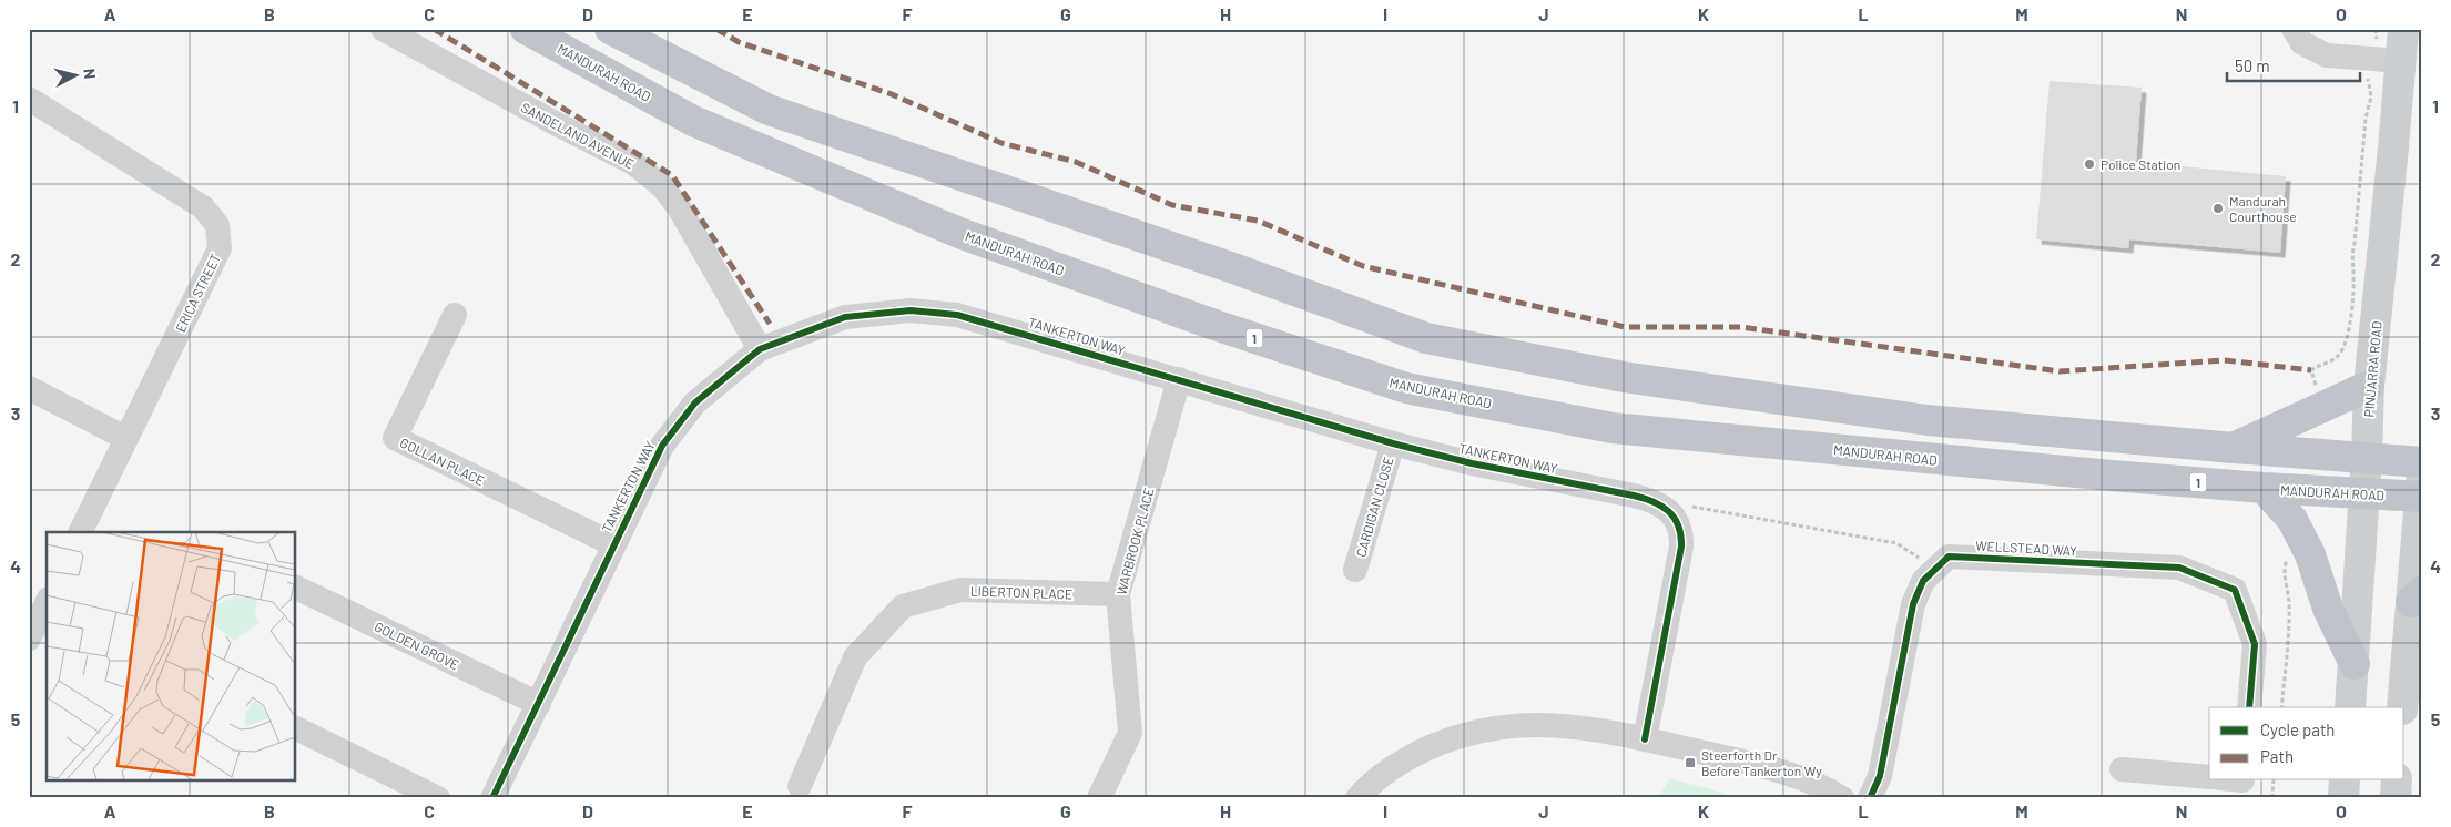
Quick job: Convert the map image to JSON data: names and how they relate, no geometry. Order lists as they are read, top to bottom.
{
  "streets": {
    "highway": ["MANDURAH ROAD", "1"],
    "main road": ["PINJARRA ROAD"],
    "street": [
      "SANDELAND AVENUE",
      "ERICA STREET",
      "TANKERTON WAY",
      "GOLLAN PLACE",
      "CARDIGAN CLOSE",
      "WARBROOK PLACE",
      "WELLSTEAD WAY",
      "LIBERTON PLACE",
      "GOLDEN GROVE"
    ]
  },
  "crossings": [
    ["MANDURAH ROAD", "PINJARRA ROAD"],
    ["SANDELAND AVENUE", "TANKERTON WAY"],
    ["TANKERTON WAY", "GOLLAN PLACE"],
    ["TANKERTON WAY", "CARDIGAN CLOSE"],
    ["TANKERTON WAY", "WARBROOK PLACE"],
    ["TANKERTON WAY", "GOLDEN GROVE"],
    ["WARBROOK PLACE", "LIBERTON PLACE"]
  ],
  "places": {
    "other": ["Police Station", "Mandurah Courthouse"],
    "transit": ["Steerforth Dr Before Tankerton Wy"]
  },
  "legend": ["Cycle path", "Path"],
  "scale_bar": "50 m",
  "north": "right",
  "grid": {
    "columns": [
      "A",
      "B",
      "C",
      "D",
      "E",
      "F",
      "G",
      "H",
      "I",
      "J",
      "K",
      "L",
      "M",
      "N",
      "O"
    ],
    "rows": [
      "1",
      "2",
      "3",
      "4",
      "5"
    ]
  }
}
